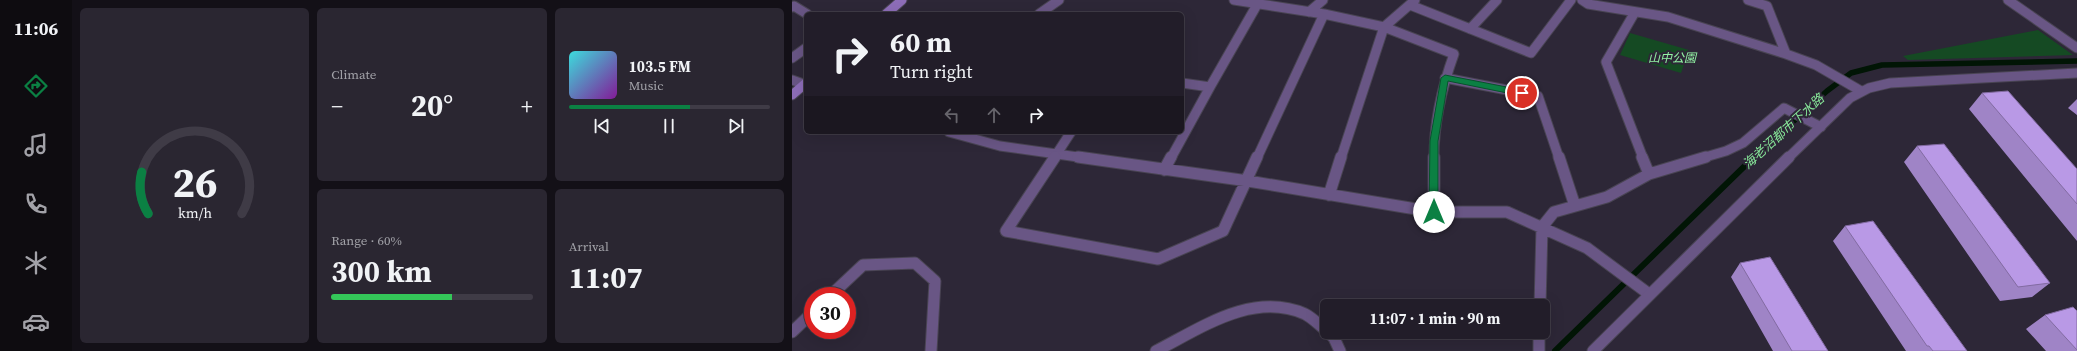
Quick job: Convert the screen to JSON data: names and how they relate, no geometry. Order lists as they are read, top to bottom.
{
  "water": ["海老沼都市下水路"],
  "parks": ["山中公園"],
  "page": {
    "tabs": "11:06",
    "tile": [
      "Climate",
      ["Range · 60%", "300 km"],
      ["Arrival", "11:07"]
    ],
    "turn": ["60 m", "Turn right"],
    "song": ["103.5 FM", "Music"],
    "heat": ["−", "20°", "+"],
    "limit": "30",
    "trip": "11:07 · 1 min · 90 m",
    "gauge": ["26", "km/h"]
  }
}
